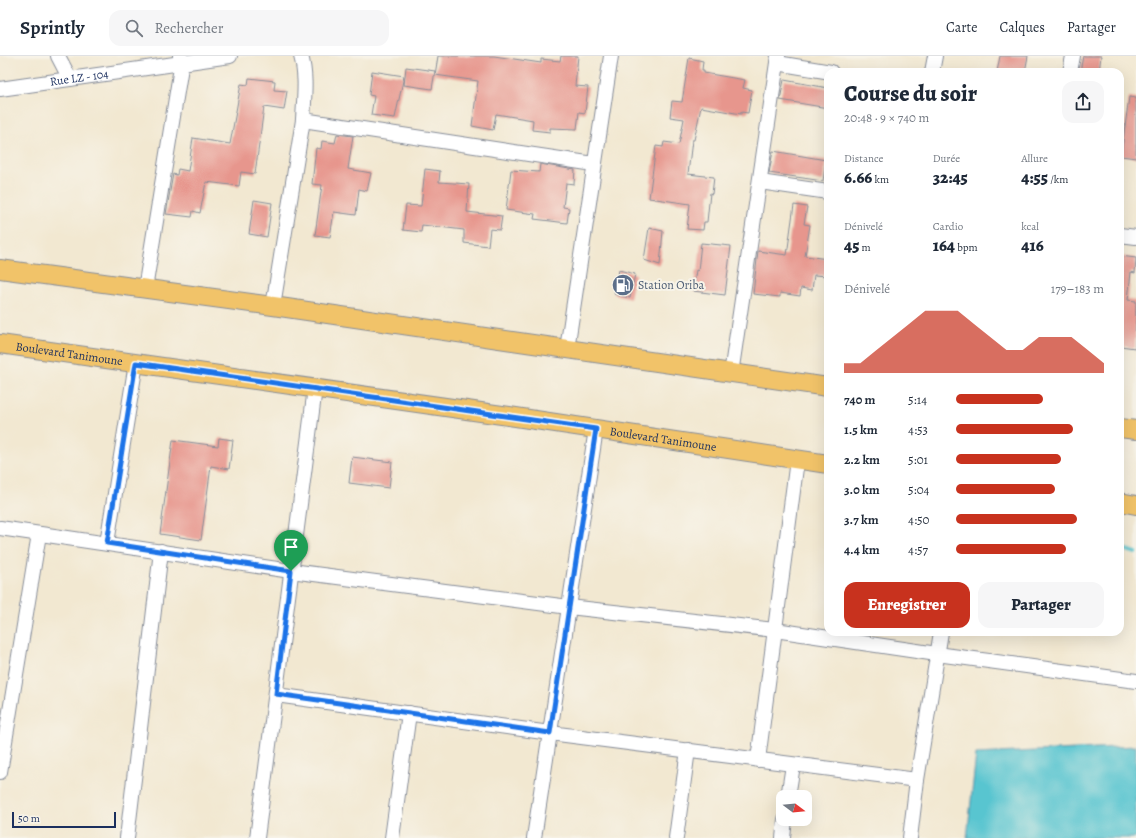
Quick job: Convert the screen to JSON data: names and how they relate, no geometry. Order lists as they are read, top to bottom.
{
  "streets": {
    "main road": ["Boulevard Tanimoune"],
    "street": ["Rue LZ - 104"]
  },
  "places": {
    "fuel station": ["Station Oriba"]
  },
  "scale_bar": "50 m",
  "north": "right",
  "page": {
    "header": "Sprintly",
    "search": "Rechercher",
    "nav": ["Carte", "Calques", "Partager"],
    "heading": ["Course du soir", "20:48 · 9 × 740 m"],
    "stats": [
      ["Distance", "6.66 km"],
      ["Durée", "32:45"],
      ["Allure", "4:55 /km"],
      ["Dénivelé", "45 m"],
      ["Cardio", "164 bpm"],
      ["kcal", "416"]
    ],
    "chart": ["Dénivelé", "179–183 m"],
    "list": [
      {
        "name": "740 m",
        "note": "5:14"
      },
      {
        "name": "1.5 km",
        "note": "4:53"
      },
      {
        "name": "2.2 km",
        "note": "5:01"
      },
      {
        "name": "3.0 km",
        "note": "5:04"
      },
      {
        "name": "3.7 km",
        "note": "4:50"
      },
      {
        "name": "4.4 km",
        "note": "4:57"
      }
    ],
    "buttons": ["Enregistrer", "Partager"],
    "scale": "50 m"
  }
}
